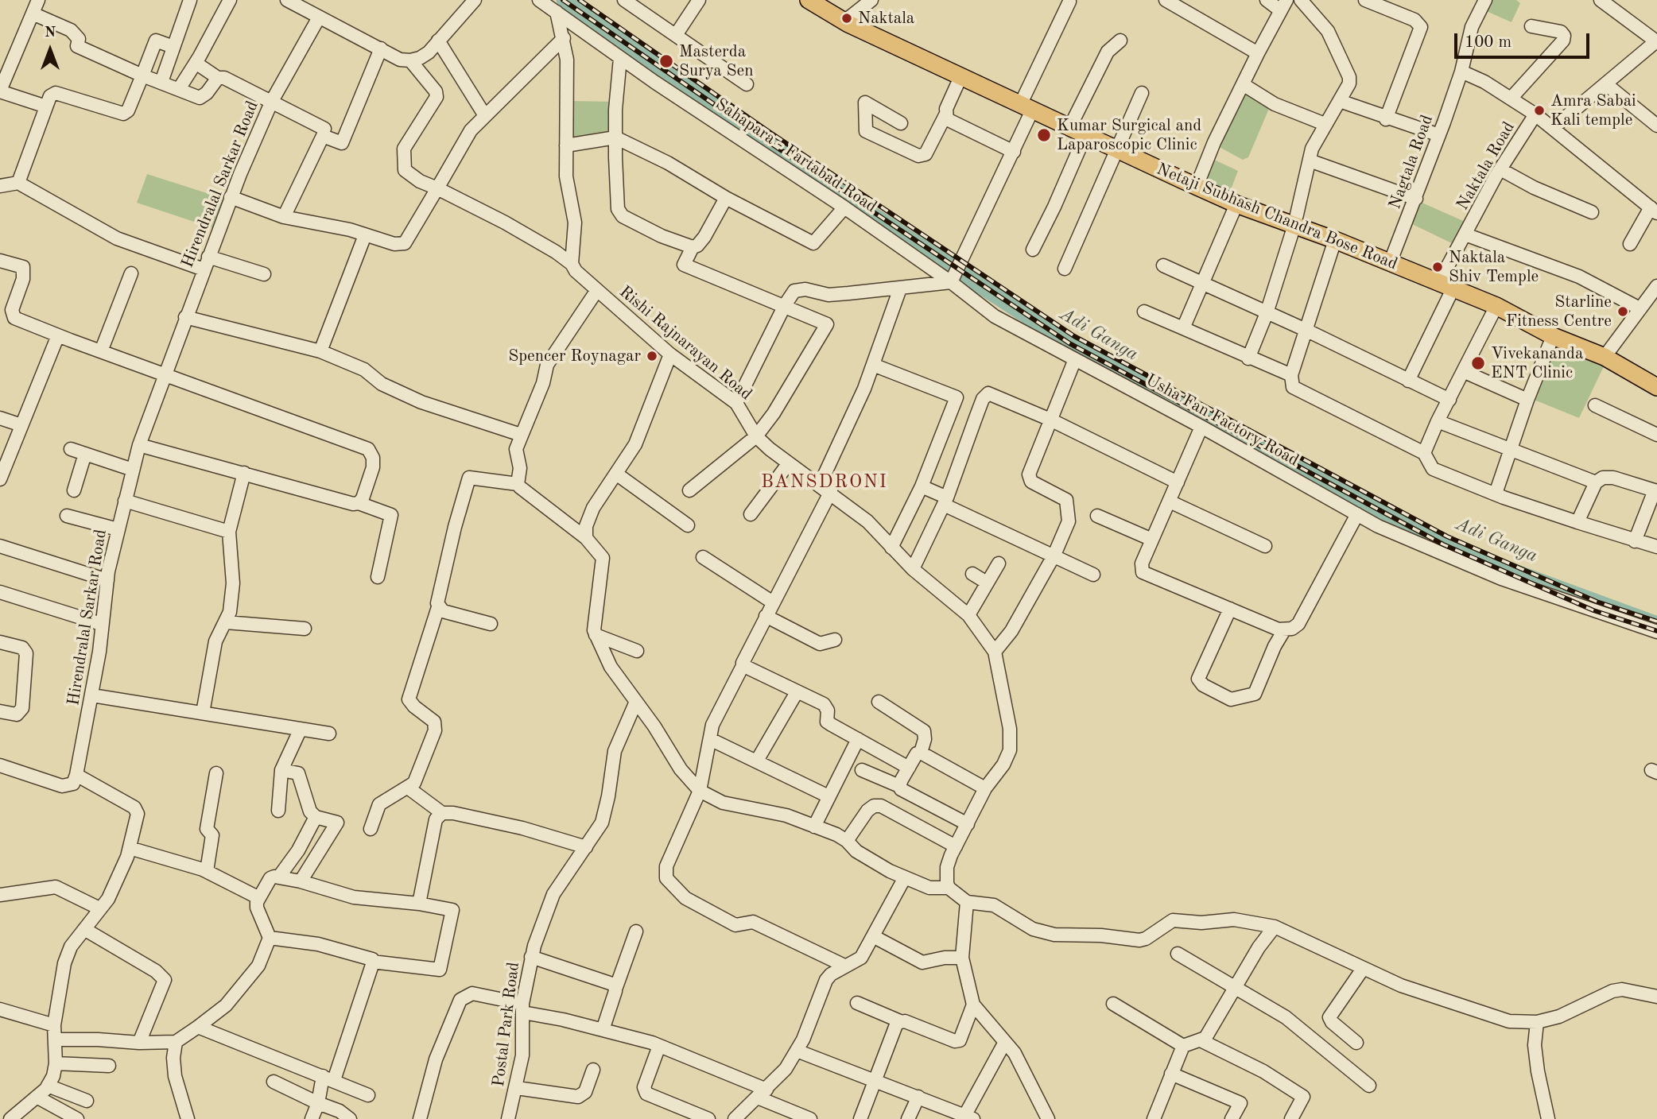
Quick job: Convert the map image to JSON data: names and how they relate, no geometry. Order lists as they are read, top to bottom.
{
  "streets": {
    "main road": ["Netaji Subhash Chandra Bose Road"],
    "street": [
      "Sahapara - Fartabad Road",
      "Nagtala Road",
      "Naktala Road",
      "Hirendralal Sarkar Road",
      "Rishi Rajnarayan Road",
      "Usha Fan Factory Road",
      "Postal Park Road"
    ]
  },
  "crossings": [
    ["Sahapara - Fartabad Road", "Usha Fan Factory Road"],
    ["Nagtala Road", "Netaji Subhash Chandra Bose Road"],
    ["Naktala Road", "Netaji Subhash Chandra Bose Road"]
  ],
  "districts": ["BANSDRONI"],
  "water": ["Adi Ganga"],
  "places": [
    "Naktala",
    "Masterda Surya Sen",
    "Amra Sabai Kali temple",
    "Kumar Surgical and Laparoscopic Clinic",
    "Naktala Shiv Temple",
    "Starline Fitness Centre",
    "Spencer Roynagar",
    "Vivekananda ENT Clinic"
  ],
  "scale_bar": "100 m",
  "north": "top"
}
